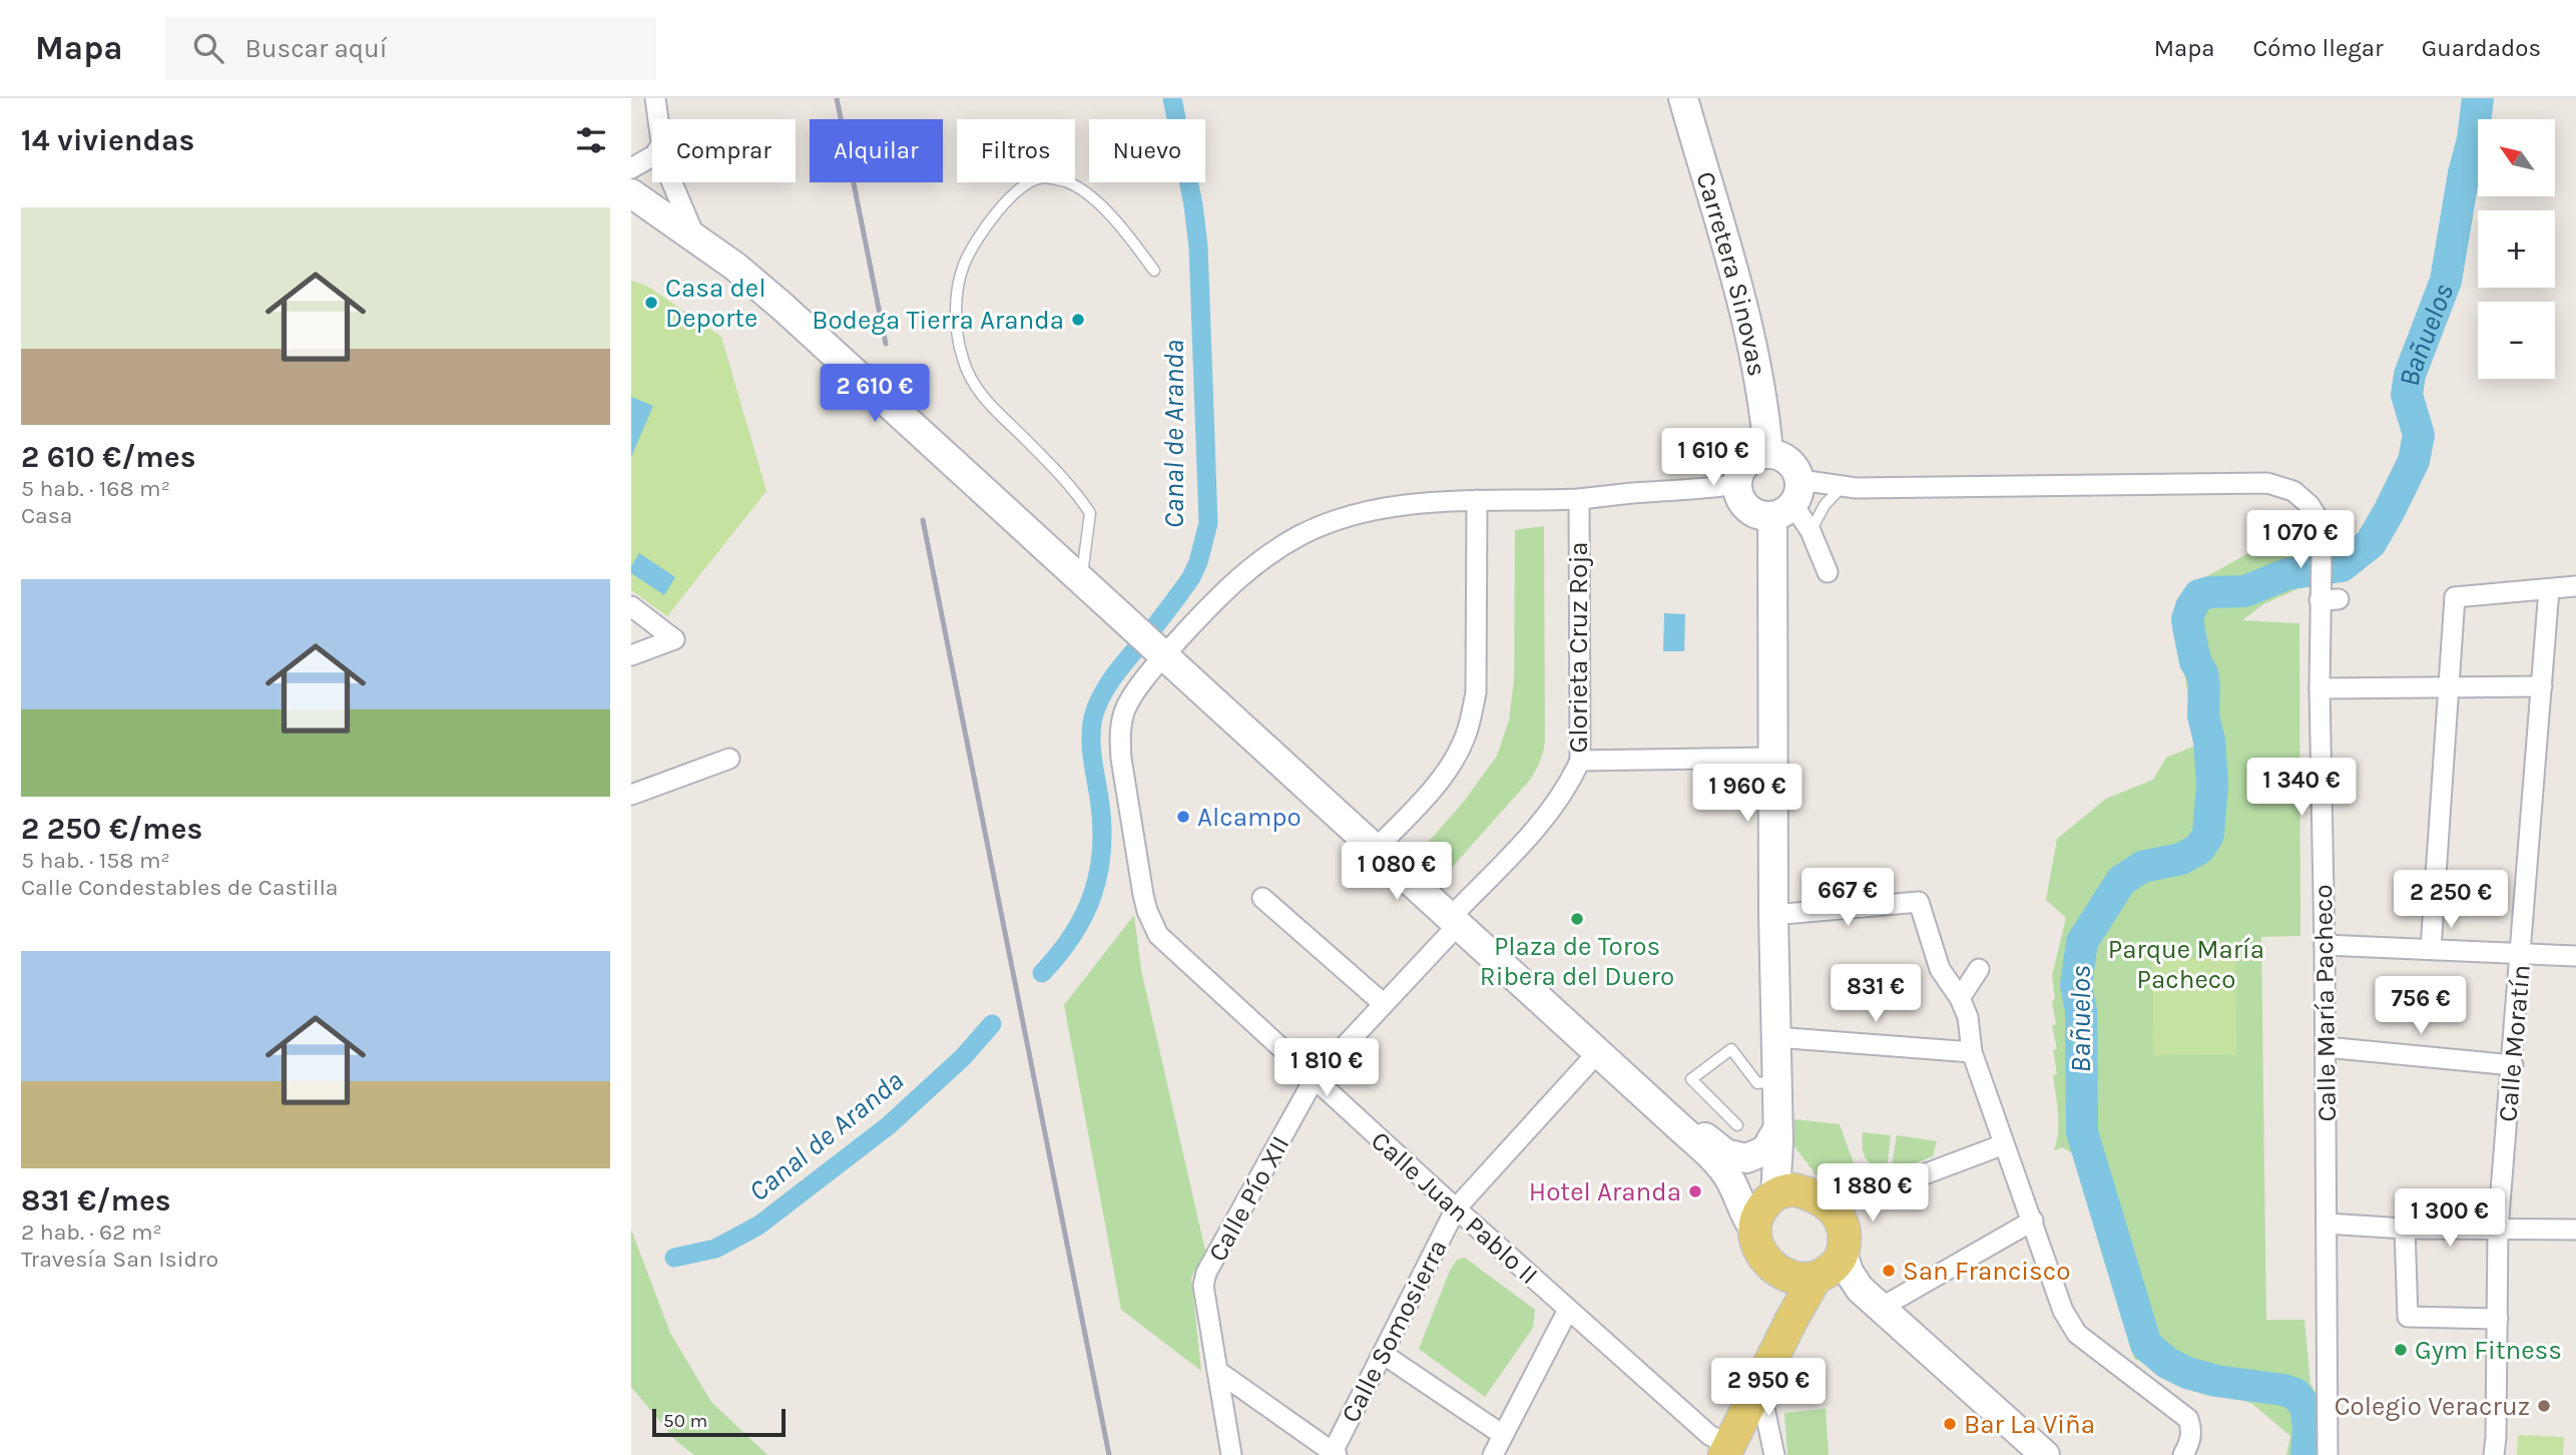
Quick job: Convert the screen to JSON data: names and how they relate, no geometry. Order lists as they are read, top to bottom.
{
  "streets": {
    "street": [
      "Carretera Sinovas",
      "Glorieta Cruz Roja",
      "Calle María Pacheco",
      "Calle Moratín",
      "Calle Pío XII",
      "Calle Juan Pablo II",
      "Calle Somosierra"
    ]
  },
  "crossings": [
    ["Carretera Sinovas", "Calle María Pacheco"],
    ["Carretera Sinovas", "Calle Juan Pablo II"],
    ["Glorieta Cruz Roja", "Calle Pío XII"],
    ["Glorieta Cruz Roja", "Calle Juan Pablo II"],
    ["Calle María Pacheco", "Calle Juan Pablo II"],
    ["Calle Pío XII", "Calle Juan Pablo II"],
    ["Calle Juan Pablo II", "Calle Somosierra"]
  ],
  "water": ["Bañuelos", "Canal de Aranda"],
  "parks": ["Parque María Pacheco"],
  "places": [
    "Casa del Deporte",
    "Bodega Tierra Aranda",
    "Alcampo",
    "Plaza de Toros Ribera del Duero",
    "Hotel Aranda",
    "San Francisco",
    "Gym Fitness",
    "Colegio Veracruz",
    "Bar La Viña"
  ],
  "scale_bar": "50 m",
  "north": "top left",
  "page": {
    "header": "Mapa",
    "search": "Buscar aquí",
    "nav": ["Mapa", "Cómo llegar", "Guardados"],
    "heading": "14 viviendas",
    "map_buttons": ["+", "−"],
    "chip": [
      "Comprar",
      "Alquilar",
      "Filtros",
      "Nuevo"
    ],
    "list": [
      {
        "name": "2 610 €/mes",
        "note": "5 hab. · 168 m² · Casa"
      },
      {
        "name": "2 250 €/mes",
        "note": "5 hab. · 158 m² · Calle Condestables de Castilla"
      },
      {
        "name": "831 €/mes",
        "note": "2 hab. · 62 m² · Travesía San Isidro"
      }
    ],
    "price": [
      "2 610 €",
      "1 610 €",
      "1 070 €",
      "1 340 €",
      "1 960 €",
      "1 080 €",
      "667 €",
      "2 250 €",
      "831 €",
      "756 €",
      "1 810 €",
      "1 880 €",
      "1 300 €",
      "2 950 €"
    ],
    "scale": "50 m"
  }
}
